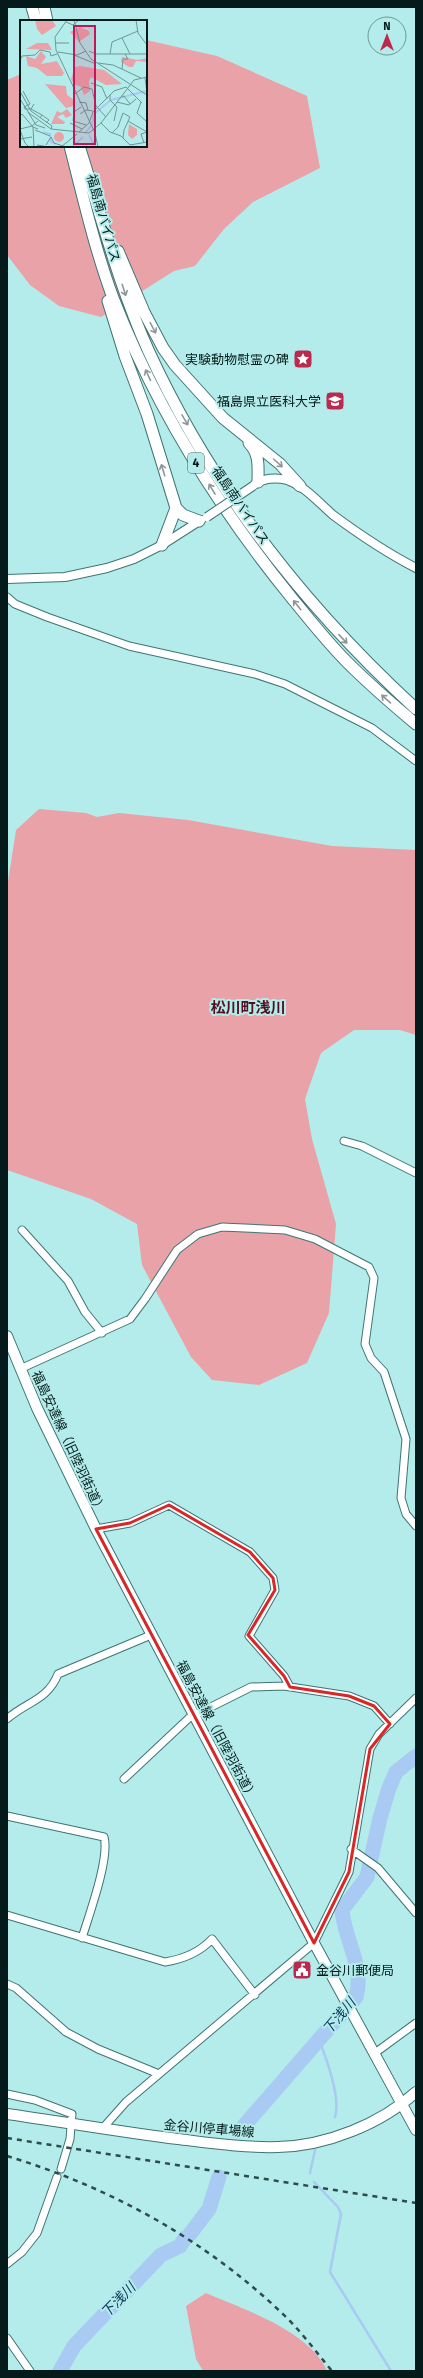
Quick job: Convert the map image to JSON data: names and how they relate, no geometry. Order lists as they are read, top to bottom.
{
  "streets": {
    "highway": ["福島南バイパス", "4"],
    "main road": ["福島安達線（旧陸羽街道）", "金谷川停車場線"]
  },
  "crossings": [
    ["福島安達線（旧陸羽街道）", "金谷川停車場線"]
  ],
  "districts": ["松川町浅川"],
  "water": ["下浅川"],
  "places": {
    "place": ["実験動物慰霊の碑"],
    "school or university": ["福島県立医科大学"],
    "public building": ["金谷川郵便局"]
  },
  "north": "top"
}
